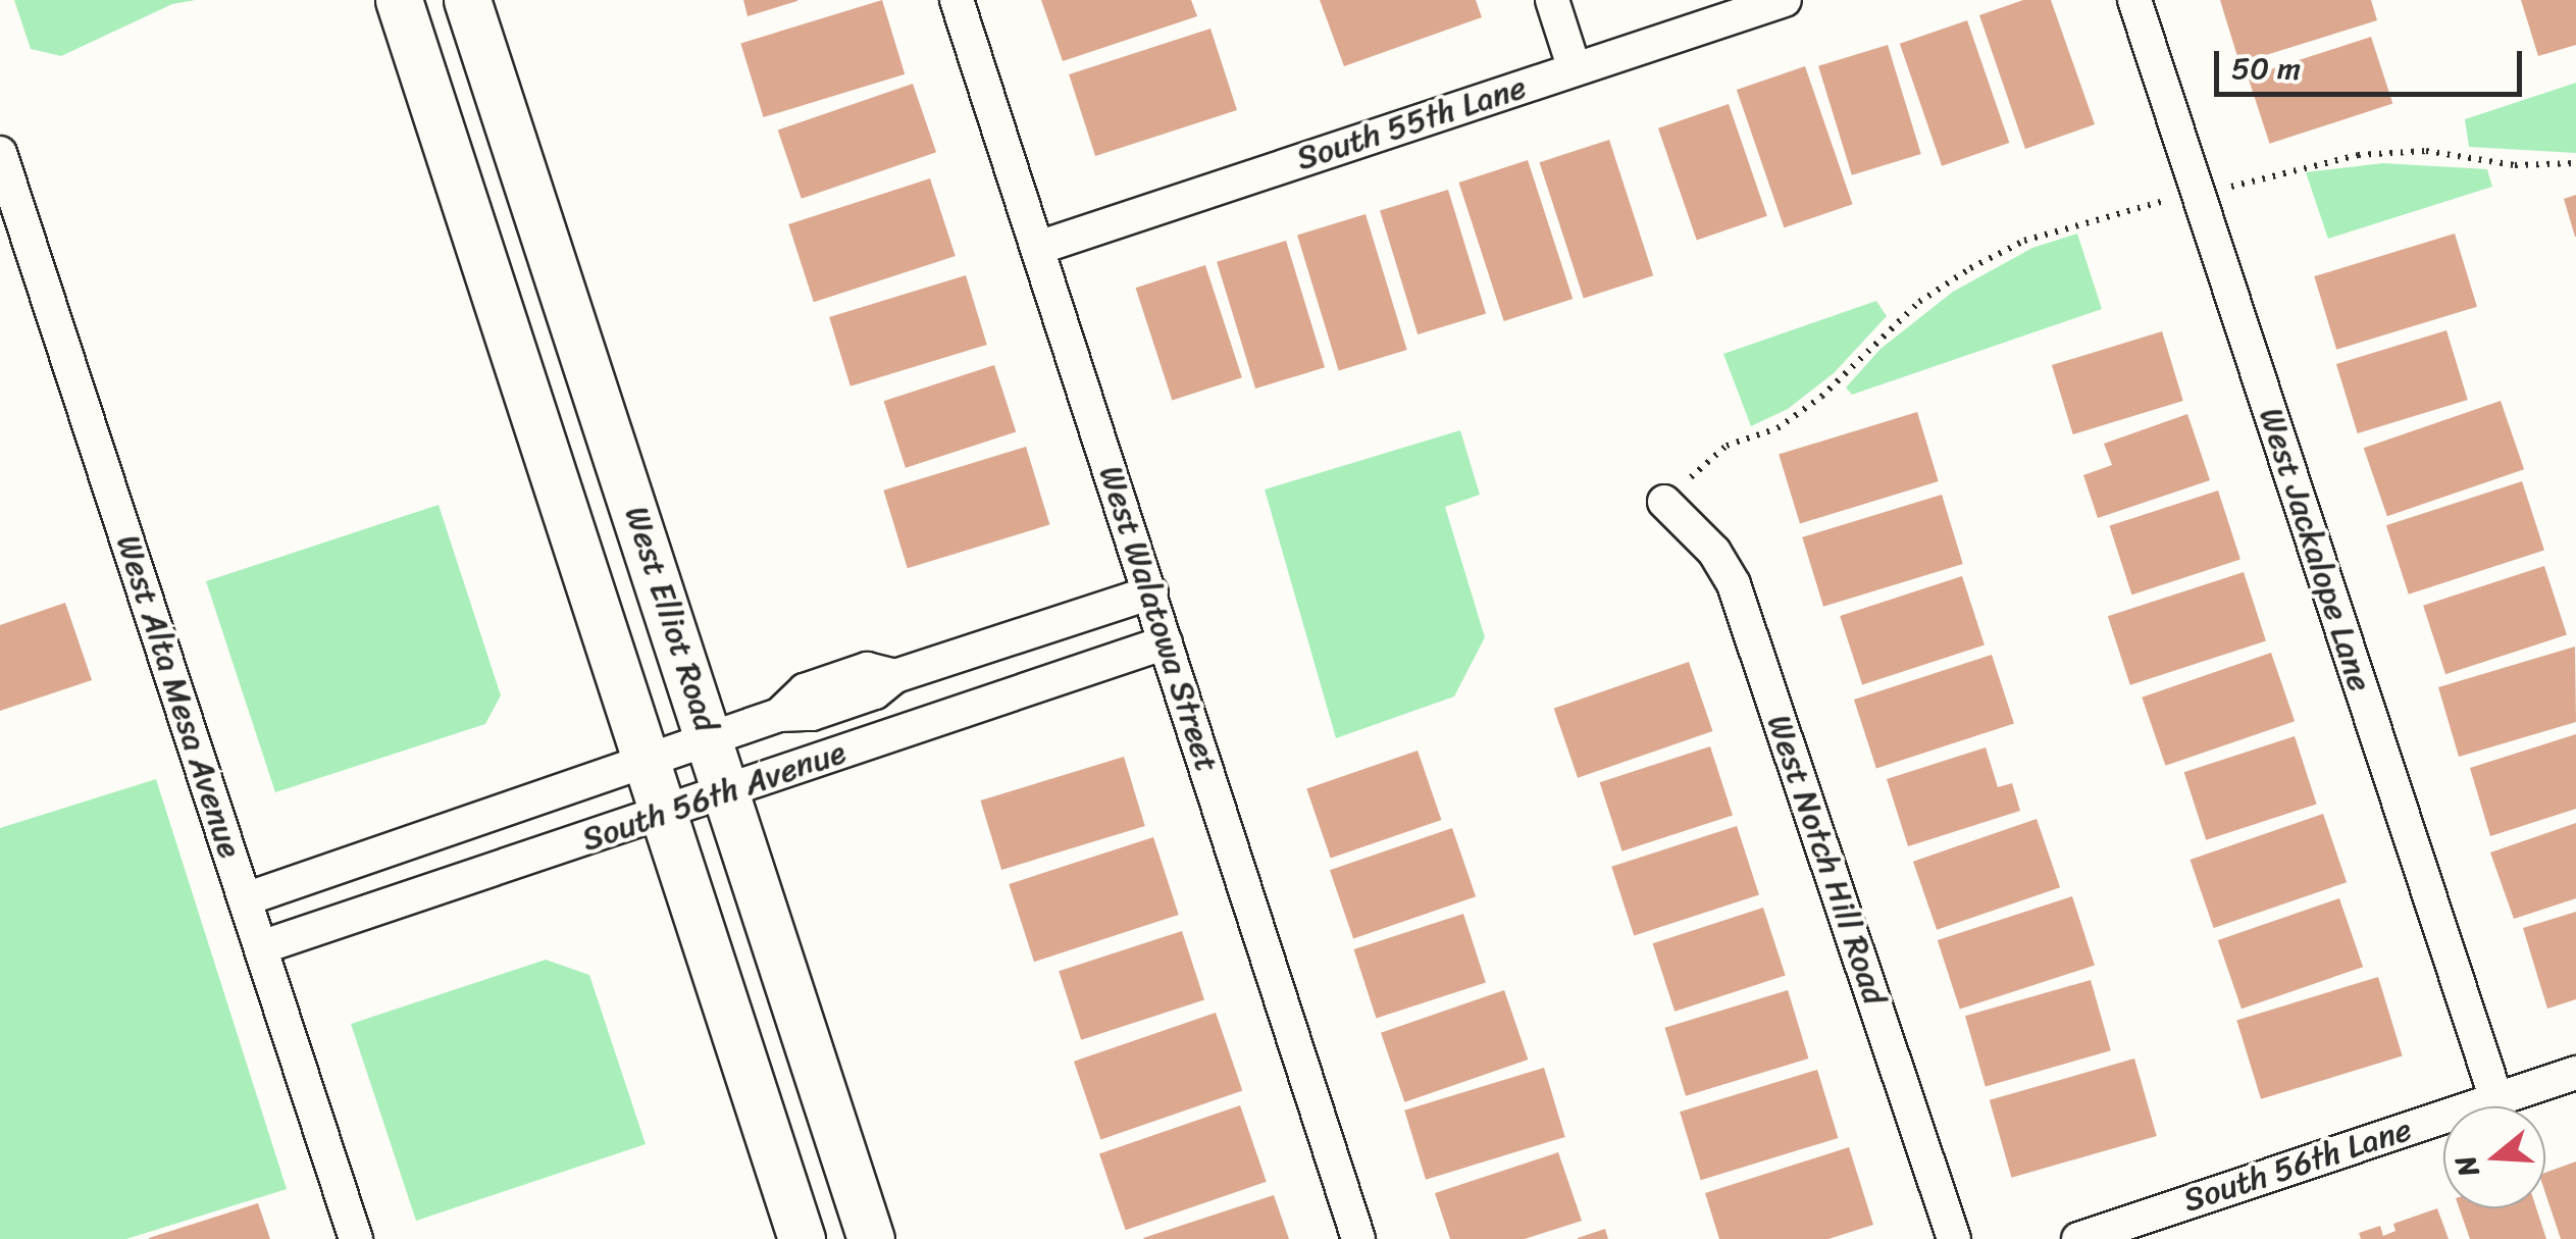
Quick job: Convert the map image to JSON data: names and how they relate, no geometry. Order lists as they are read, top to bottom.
{
  "streets": {
    "main road": ["West Elliot Road"],
    "street": [
      "South 55th Lane",
      "West Jackalope Lane",
      "West Walatowa Street",
      "West Alta Mesa Avenue",
      "South 56th Avenue",
      "West Notch Hill Road",
      "South 56th Lane"
    ]
  },
  "crossings": [
    ["South 55th Lane", "West Walatowa Street"],
    ["West Jackalope Lane", "South 56th Lane"],
    ["West Elliot Road", "South 56th Avenue"],
    ["West Walatowa Street", "South 56th Avenue"],
    ["West Alta Mesa Avenue", "South 56th Avenue"]
  ],
  "scale_bar": "50 m",
  "north": "left"
}
